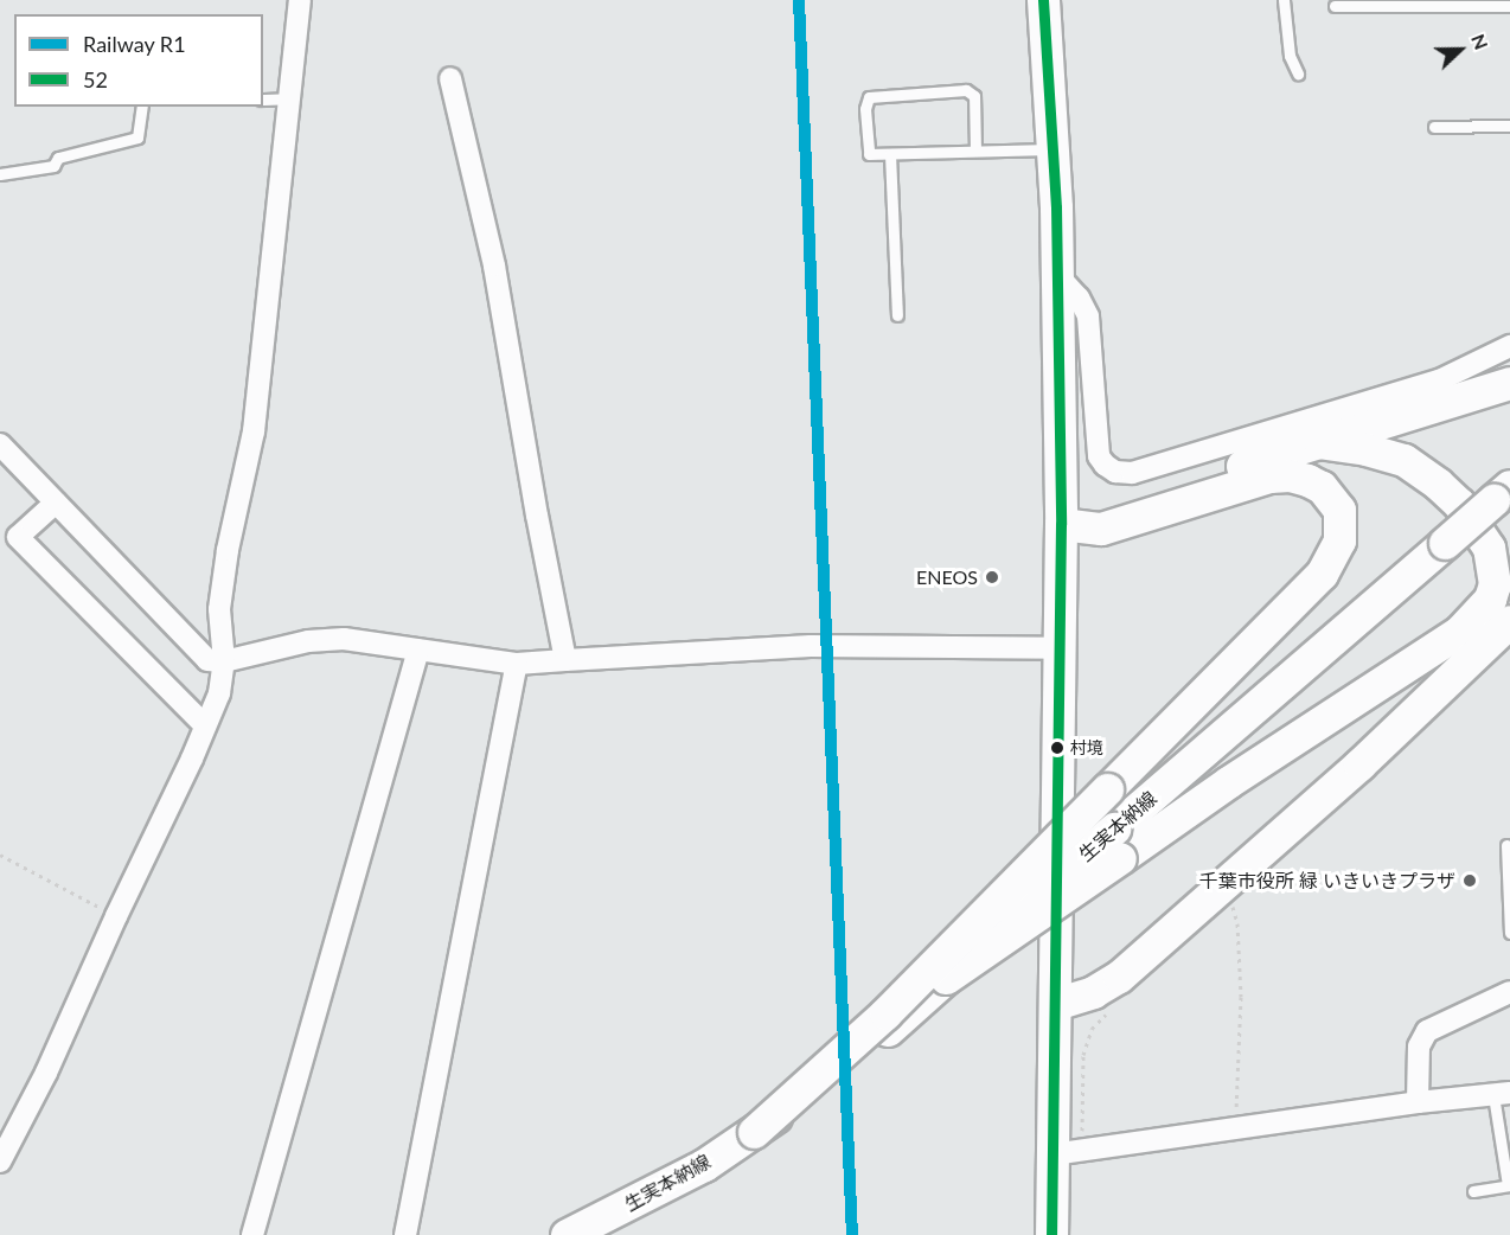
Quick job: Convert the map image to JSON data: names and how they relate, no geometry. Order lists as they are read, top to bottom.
{
  "streets": {
    "main road": ["生実本納線"]
  },
  "places": ["ENEOS", "村境", "千葉市役所 緑 いきいきプラザ"],
  "lines": ["rail line R1", "transit line 52"],
  "legend": ["Railway R1", "52"],
  "north": "right"
}
